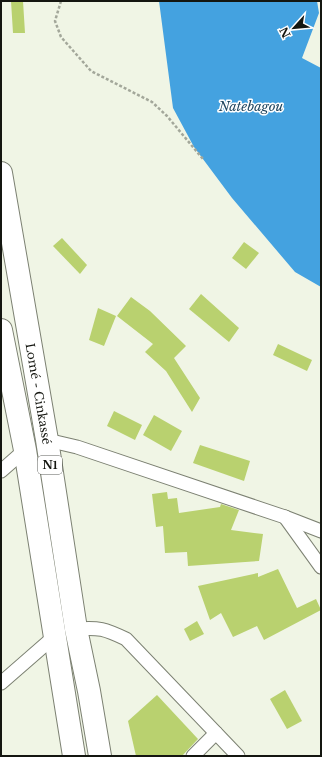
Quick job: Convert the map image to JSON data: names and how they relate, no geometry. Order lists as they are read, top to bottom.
{
  "streets": {
    "highway": ["Lomé - Cinkassé", "N1"]
  },
  "water": ["Natebagou"],
  "north": "bottom left"
}
